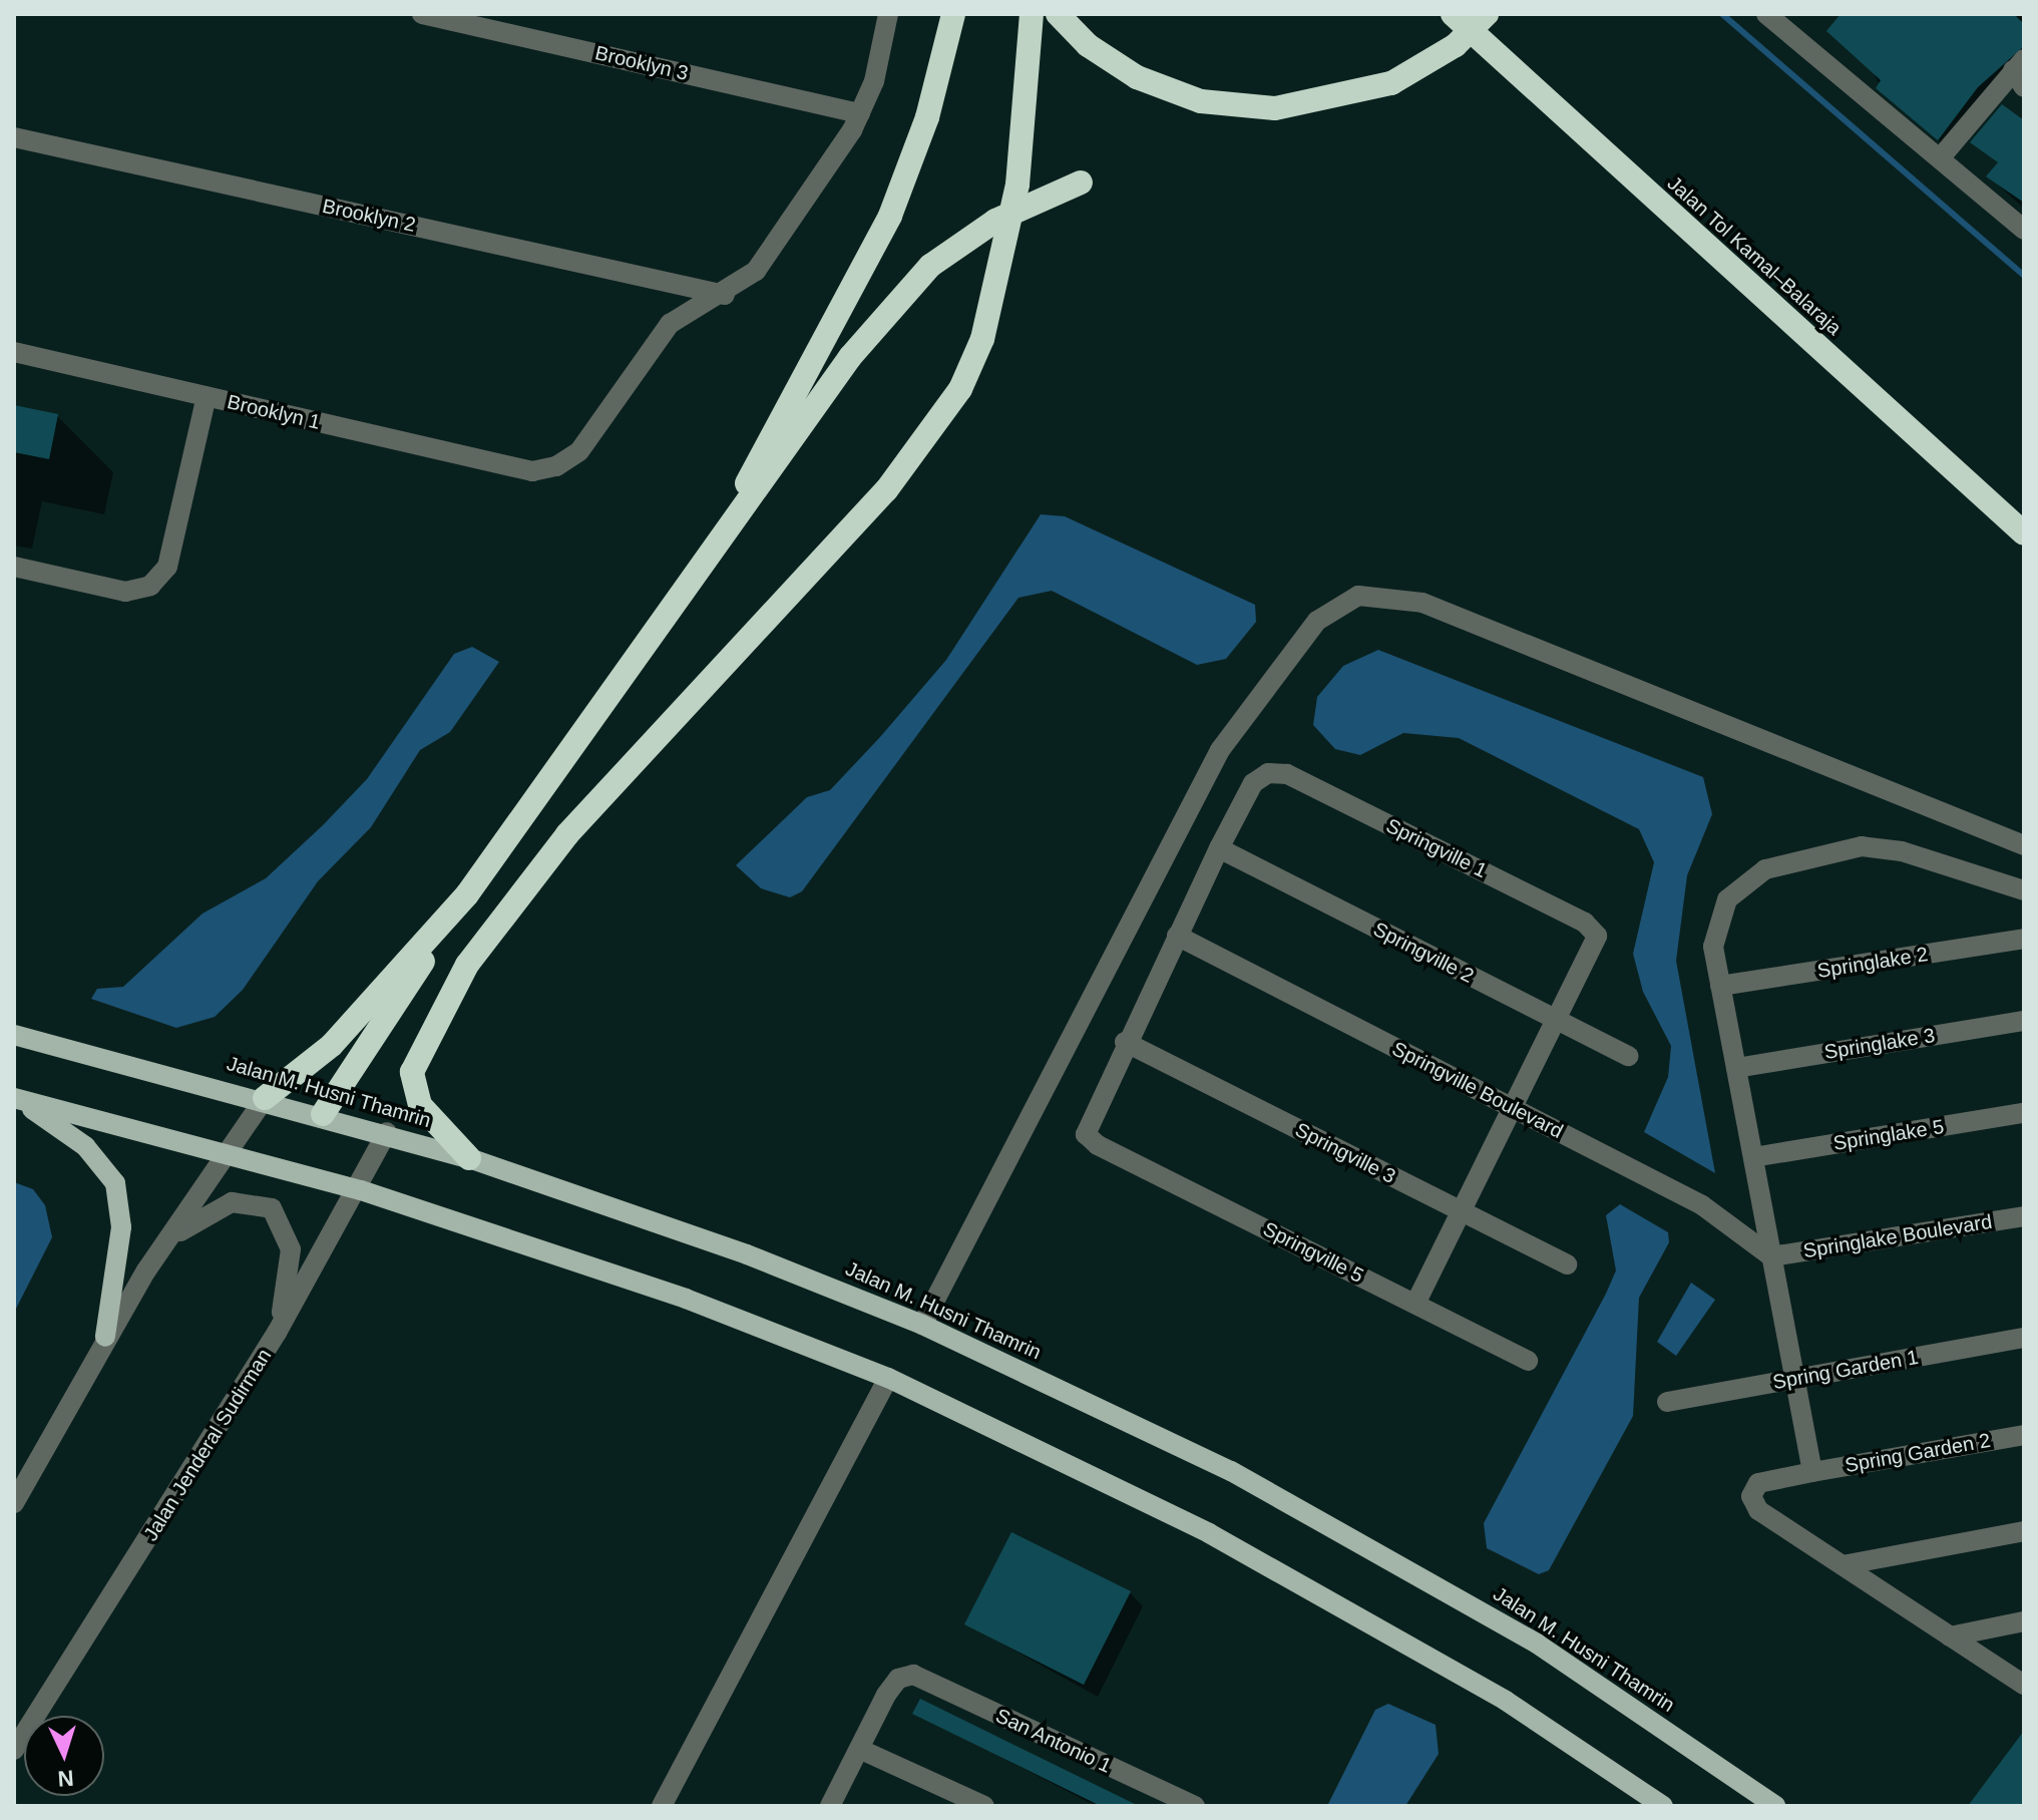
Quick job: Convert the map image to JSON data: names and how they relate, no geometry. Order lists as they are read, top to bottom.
{
  "streets": {
    "highway": ["Jalan Tol Kamal–Balaraja"],
    "main road": ["Jalan M. Husni Thamrin"],
    "street": [
      "Brooklyn 3",
      "Brooklyn 2",
      "Brooklyn 1",
      "Springville 1",
      "Springville 2",
      "Springlake 2",
      "Springlake 3",
      "Springville Boulevard",
      "Springlake 5",
      "Springville 3",
      "Springlake Boulevard",
      "Springville 5",
      "Spring Garden 1",
      "Jalan Jenderal Sudirman",
      "Spring Garden 2",
      "San Antonio 1"
    ]
  },
  "crossings": [
    ["Brooklyn 2", "Brooklyn 1"],
    ["Springville 1", "Springville 2"],
    ["Springville Boulevard", "Springlake Boulevard"],
    ["Jalan M. Husni Thamrin", "Jalan Jenderal Sudirman"],
    ["Springville 3", "Springville 5"]
  ],
  "north": "bottom"
}
